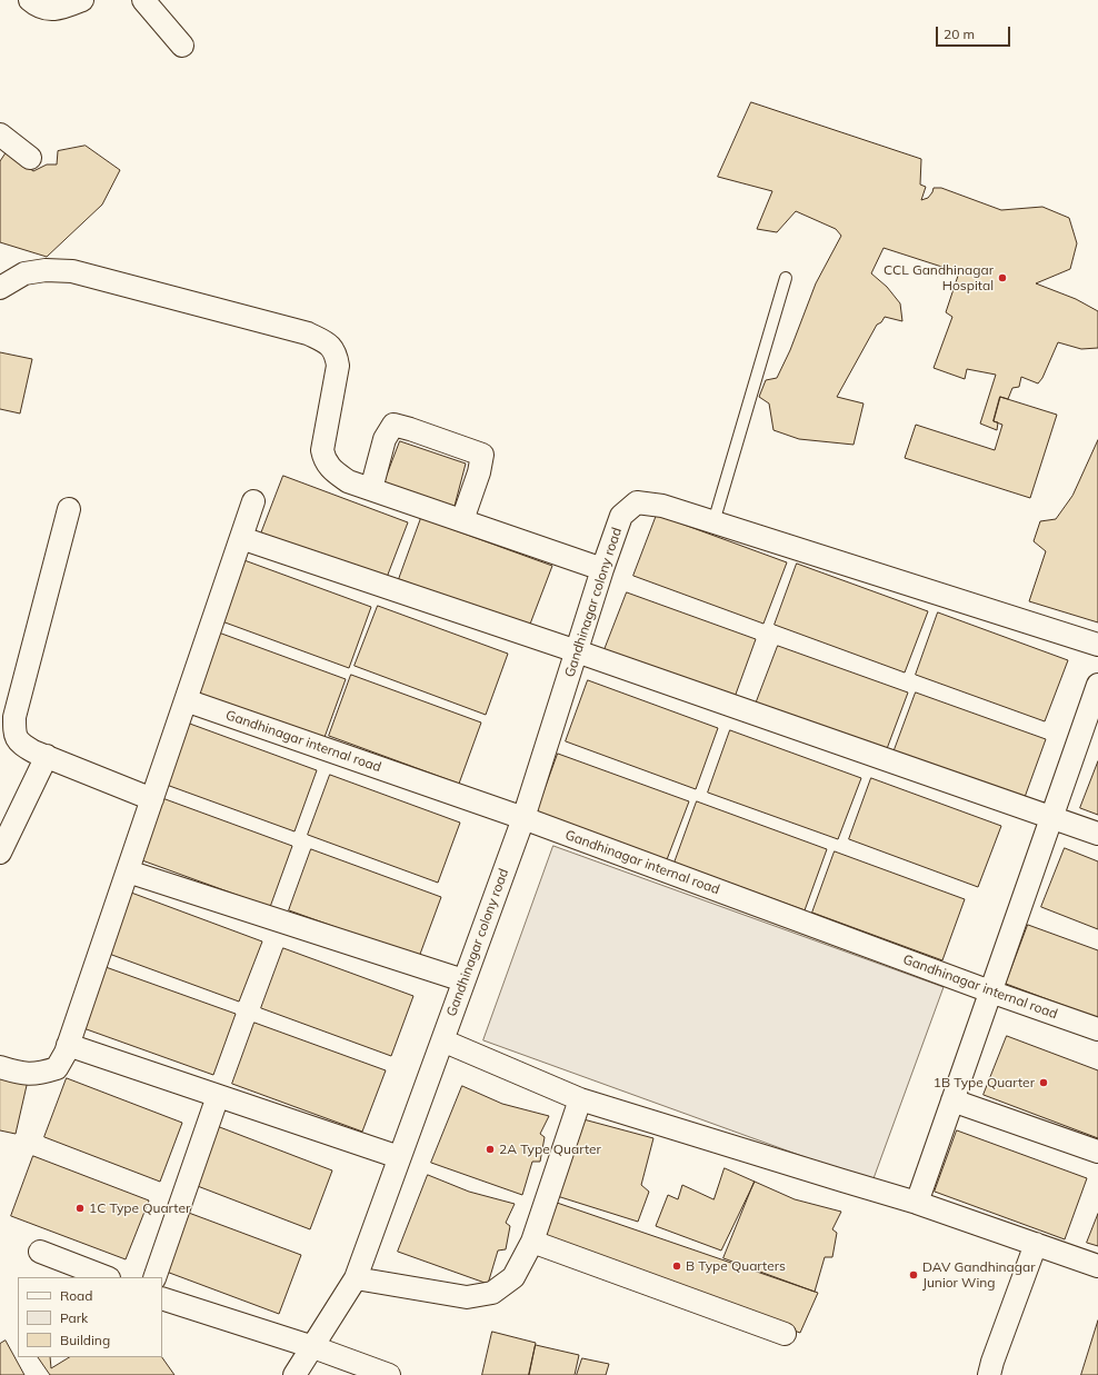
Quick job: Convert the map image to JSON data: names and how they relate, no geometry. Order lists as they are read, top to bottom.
{
  "streets": {
    "street": ["Gandhinagar colony road", "Gandhinagar internal road"]
  },
  "crossings": [
    ["Gandhinagar colony road", "Gandhinagar internal road"]
  ],
  "places": [
    "CCL Gandhinagar Hospital",
    "1B Type Quarter",
    "2A Type Quarter",
    "1C Type Quarter",
    "B Type Quarters",
    "DAV Gandhinagar Junior Wing"
  ],
  "legend": ["Road", "Park", "Building"],
  "scale_bar": "20 m"
}
